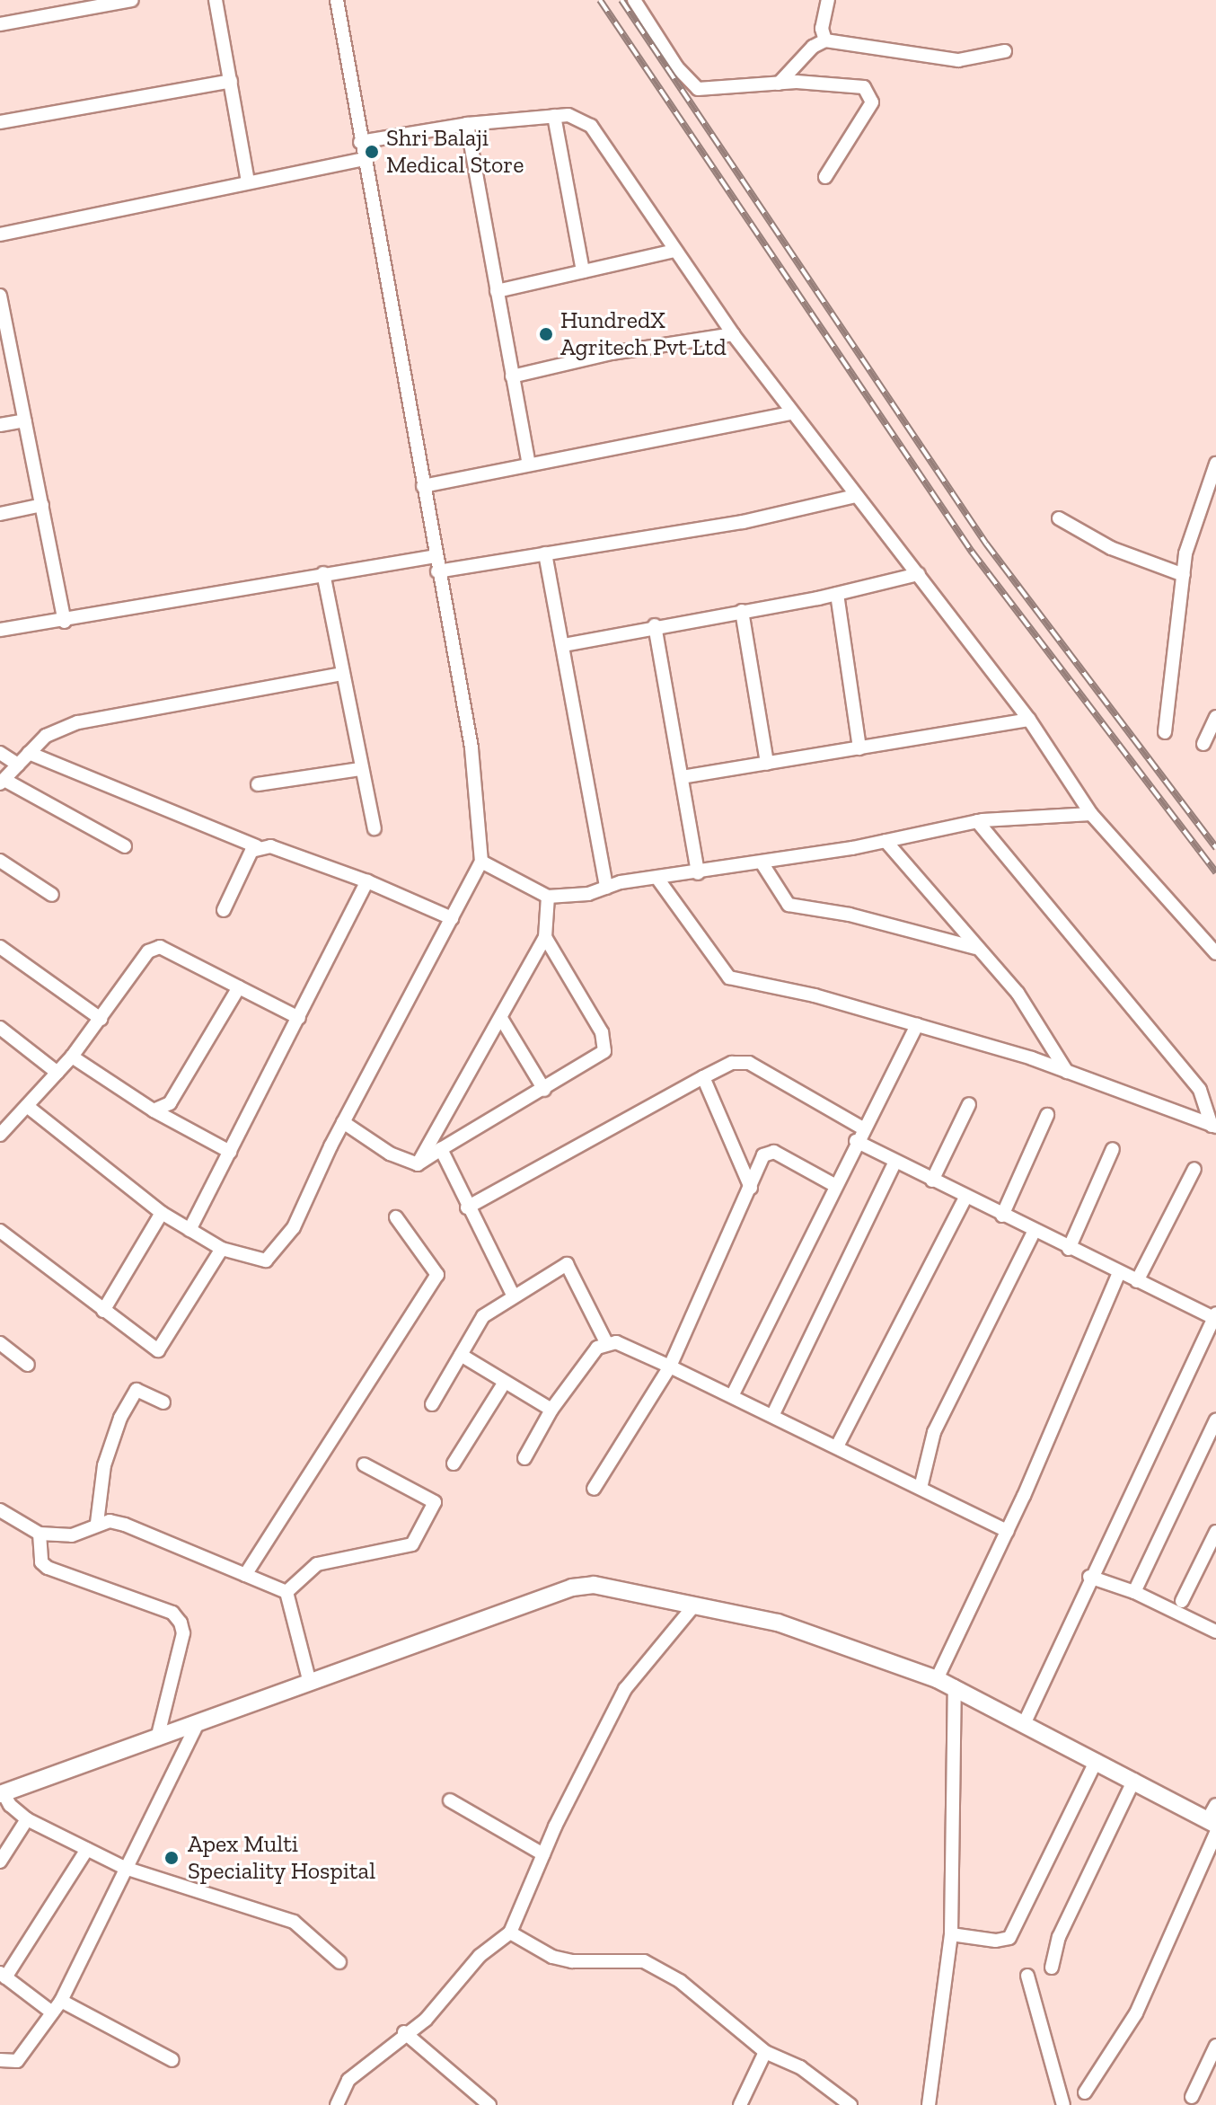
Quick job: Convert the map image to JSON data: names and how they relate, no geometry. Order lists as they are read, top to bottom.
{
  "places": ["Shri Balaji Medical Store", "HundredX Agritech Pvt Ltd", "Apex Multi Speciality Hospital"]
}
